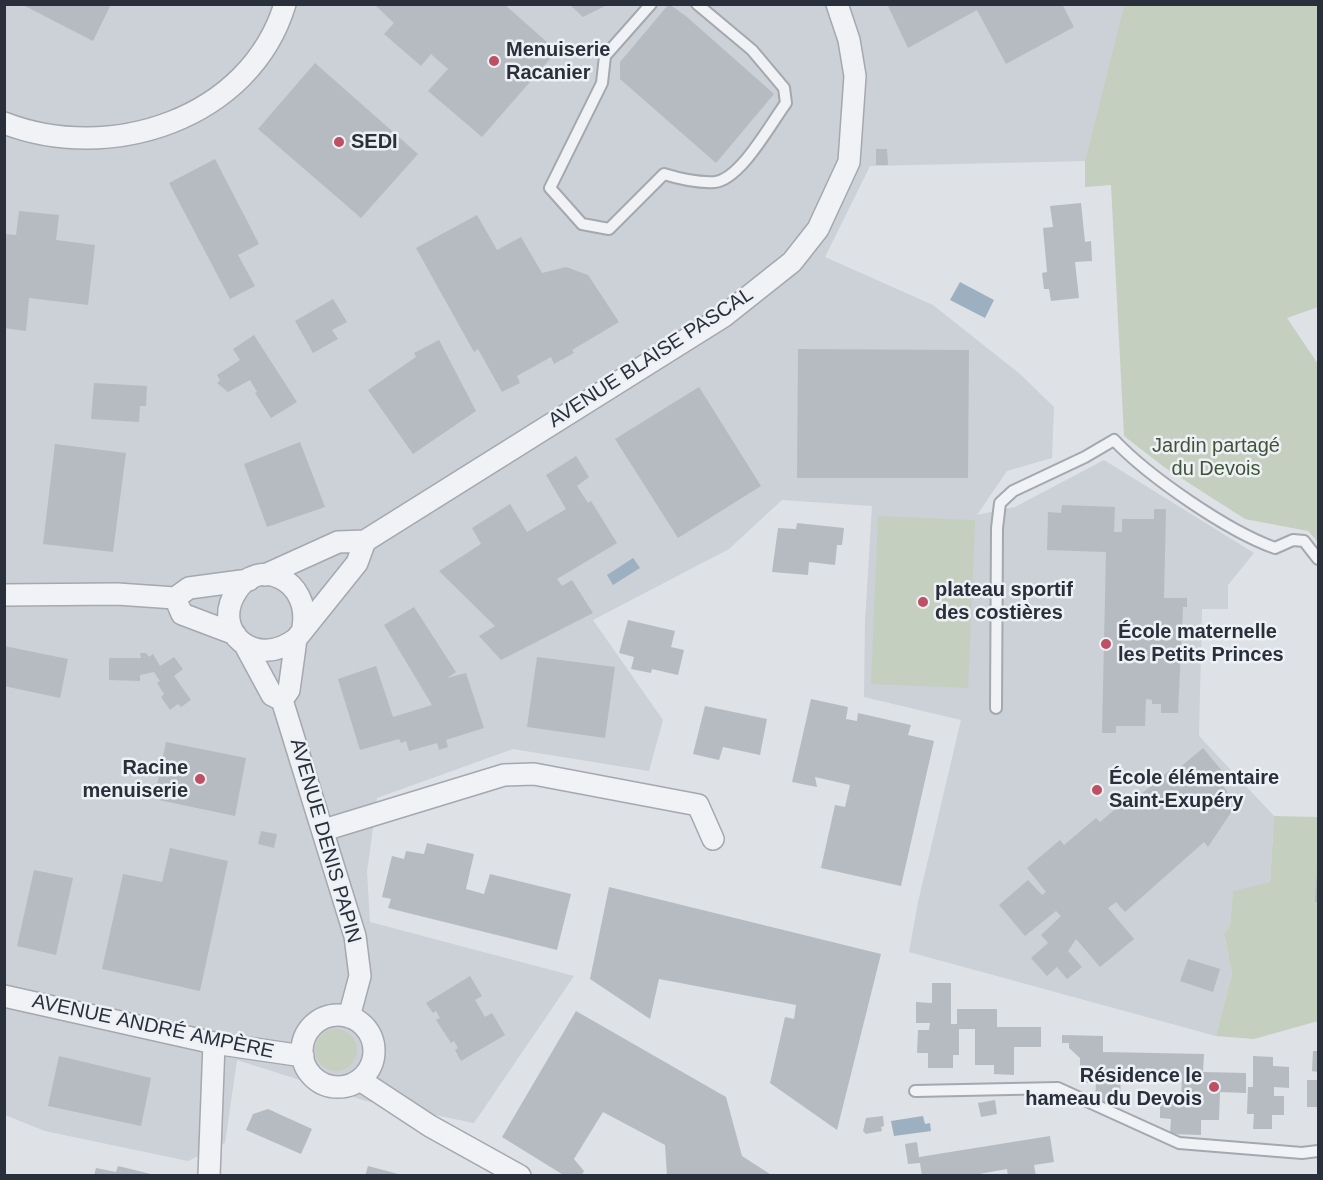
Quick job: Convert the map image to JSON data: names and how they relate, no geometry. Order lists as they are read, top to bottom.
{
  "streets": {
    "street": ["AVENUE BLAISE PASCAL", "AVENUE DENIS PAPIN", "AVENUE ANDRÉ AMPÈRE"]
  },
  "crossings": [
    ["AVENUE BLAISE PASCAL", "AVENUE DENIS PAPIN"],
    ["AVENUE DENIS PAPIN", "AVENUE ANDRÉ AMPÈRE"]
  ],
  "parks": ["Jardin partagé du Devois"],
  "places": [
    "Menuiserie Racanier",
    "SEDI",
    "plateau sportif des costières",
    "École maternelle les Petits Princes",
    "Racine menuiserie",
    "École élémentaire Saint-Exupéry",
    "Résidence le hameau du Devois"
  ]
}
